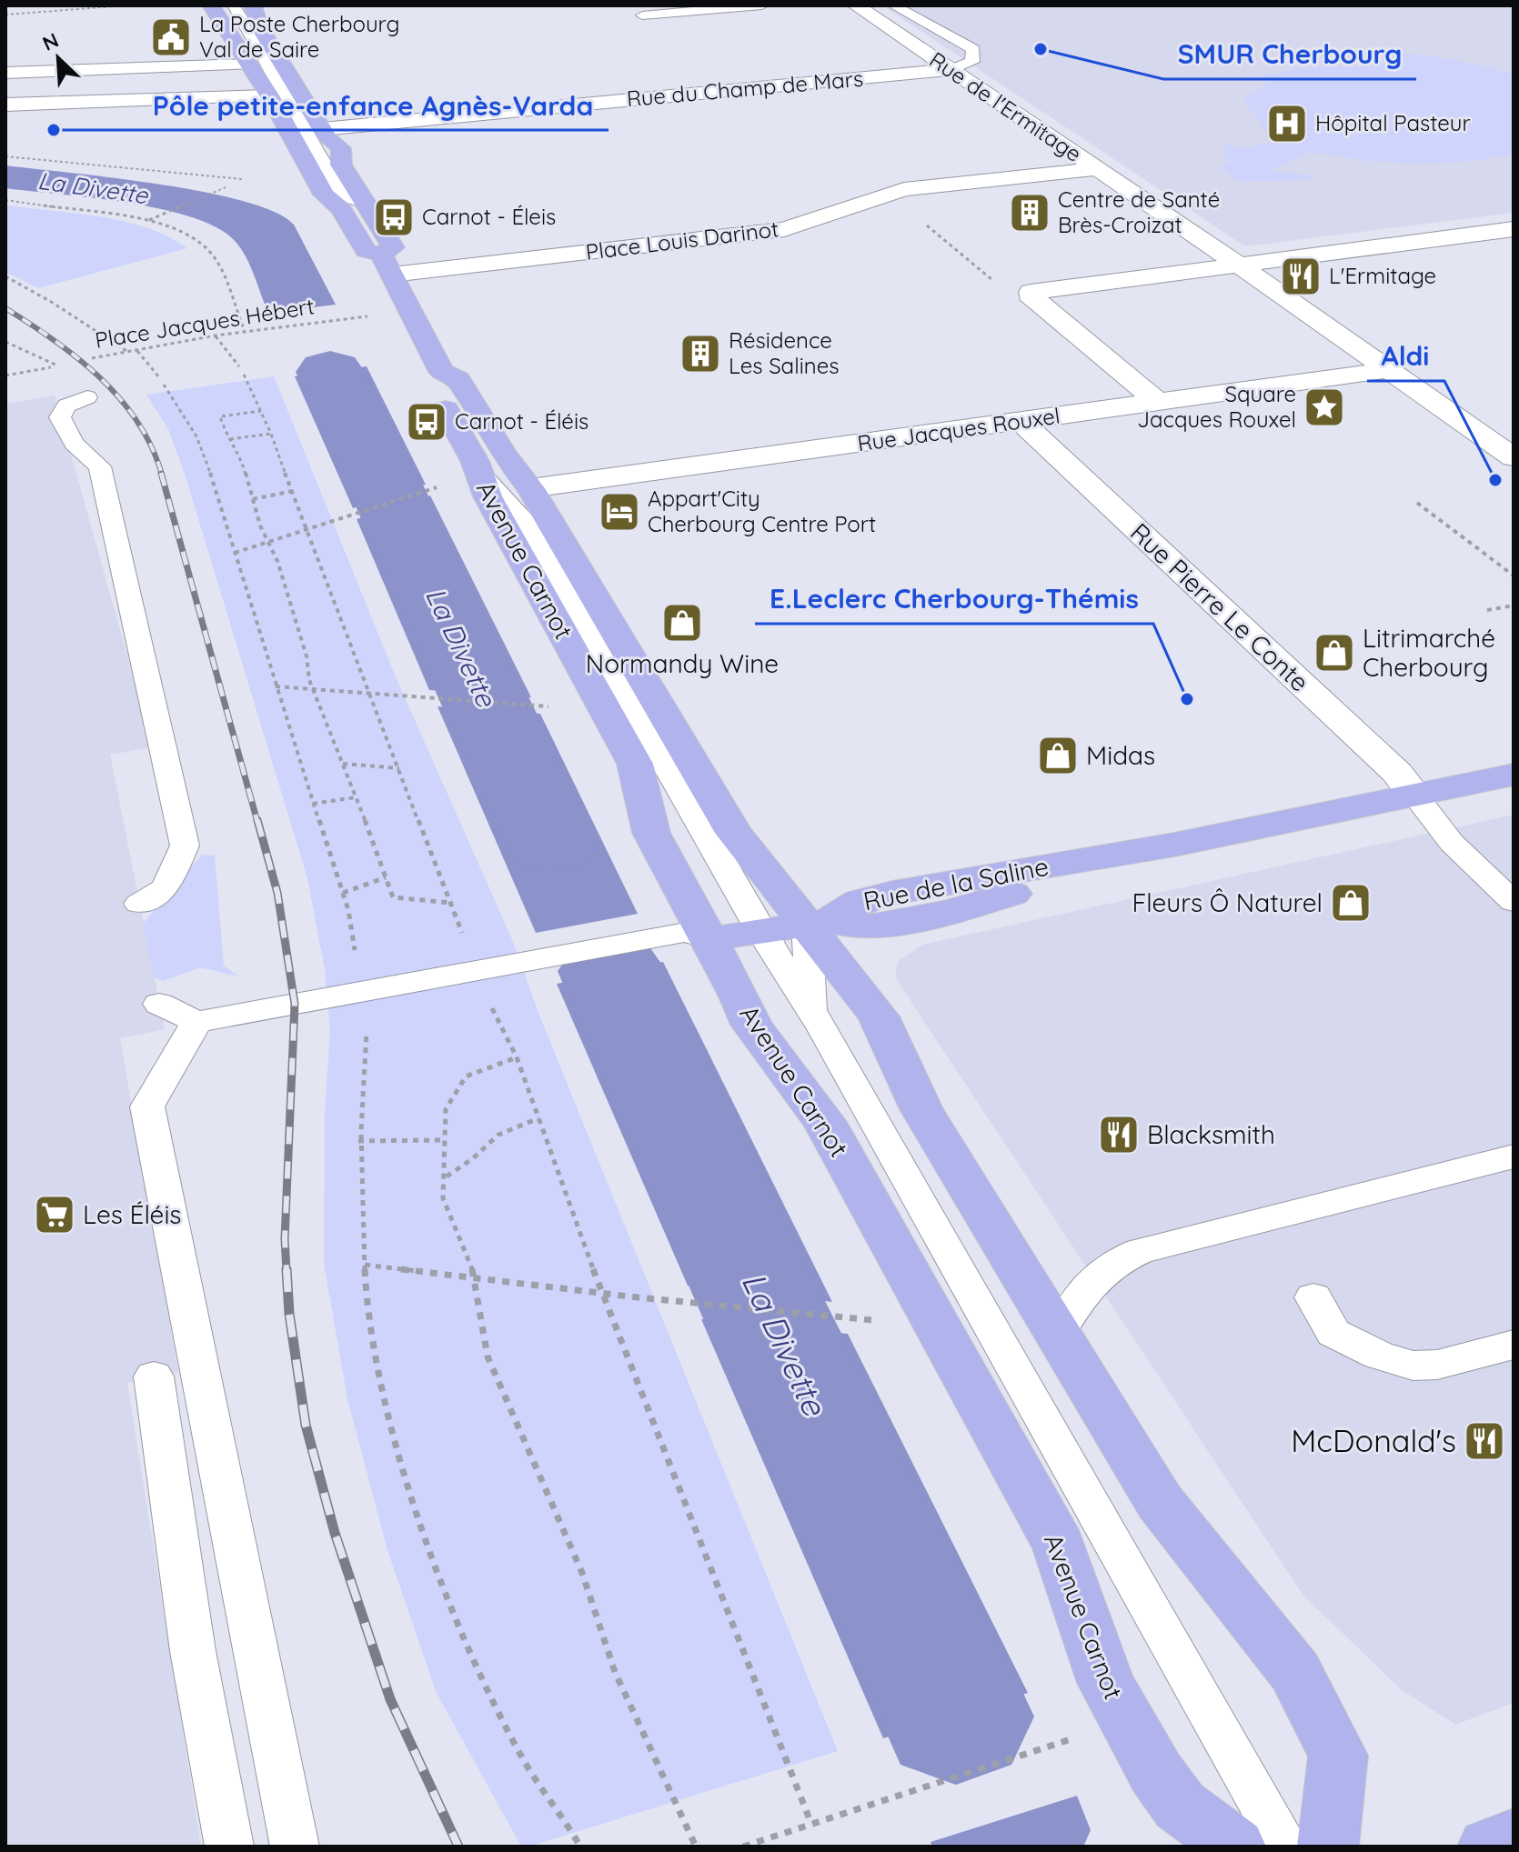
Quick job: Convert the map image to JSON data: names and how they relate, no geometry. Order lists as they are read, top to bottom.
{
  "streets": {
    "main road": ["Avenue Carnot", "Rue de la Saline"],
    "street": [
      "Rue du Champ de Mars",
      "Rue de l'Ermitage",
      "Place Louis Darinot",
      "Rue Jacques Rouxel",
      "Rue Pierre Le Conte"
    ],
    "path": ["Place Jacques Hébert"]
  },
  "crossings": [
    ["Rue du Champ de Mars", "Rue de l'Ermitage"],
    ["Rue du Champ de Mars", "Avenue Carnot"],
    ["Rue de l'Ermitage", "Place Louis Darinot"],
    ["Rue de l'Ermitage", "Rue Jacques Rouxel"],
    ["Place Louis Darinot", "Avenue Carnot"],
    ["Place Jacques Hébert", "Avenue Carnot"],
    ["Rue Jacques Rouxel", "Rue Pierre Le Conte"],
    ["Avenue Carnot", "Rue de la Saline"],
    ["Rue Pierre Le Conte", "Rue de la Saline"]
  ],
  "water": ["La Divette"],
  "places": {
    "public building": ["La Poste Cherbourg Val de Saire"],
    "other": [
      "SMUR Cherbourg",
      "Pôle petite-enfance Agnès-Varda",
      "Aldi",
      "E.Leclerc Cherbourg-Thémis"
    ],
    "hospital": ["Hôpital Pasteur"],
    "building": ["Centre de Santé Brès-Croizat", "Résidence Les Salines"],
    "bus stop": ["Carnot - Éleis", "Carnot - Éléis"],
    "restaurant": ["L'Ermitage", "Blacksmith", "McDonald's"],
    "place": ["Square Jacques Rouxel"],
    "hotel": ["Appart'City Cherbourg Centre Port"],
    "shop": [
      "Normandy Wine",
      "Litrimarché Cherbourg",
      "Midas",
      "Fleurs Ô Naturel"
    ],
    "supermarket": ["Les Éléis"]
  },
  "north": "top left"
}
